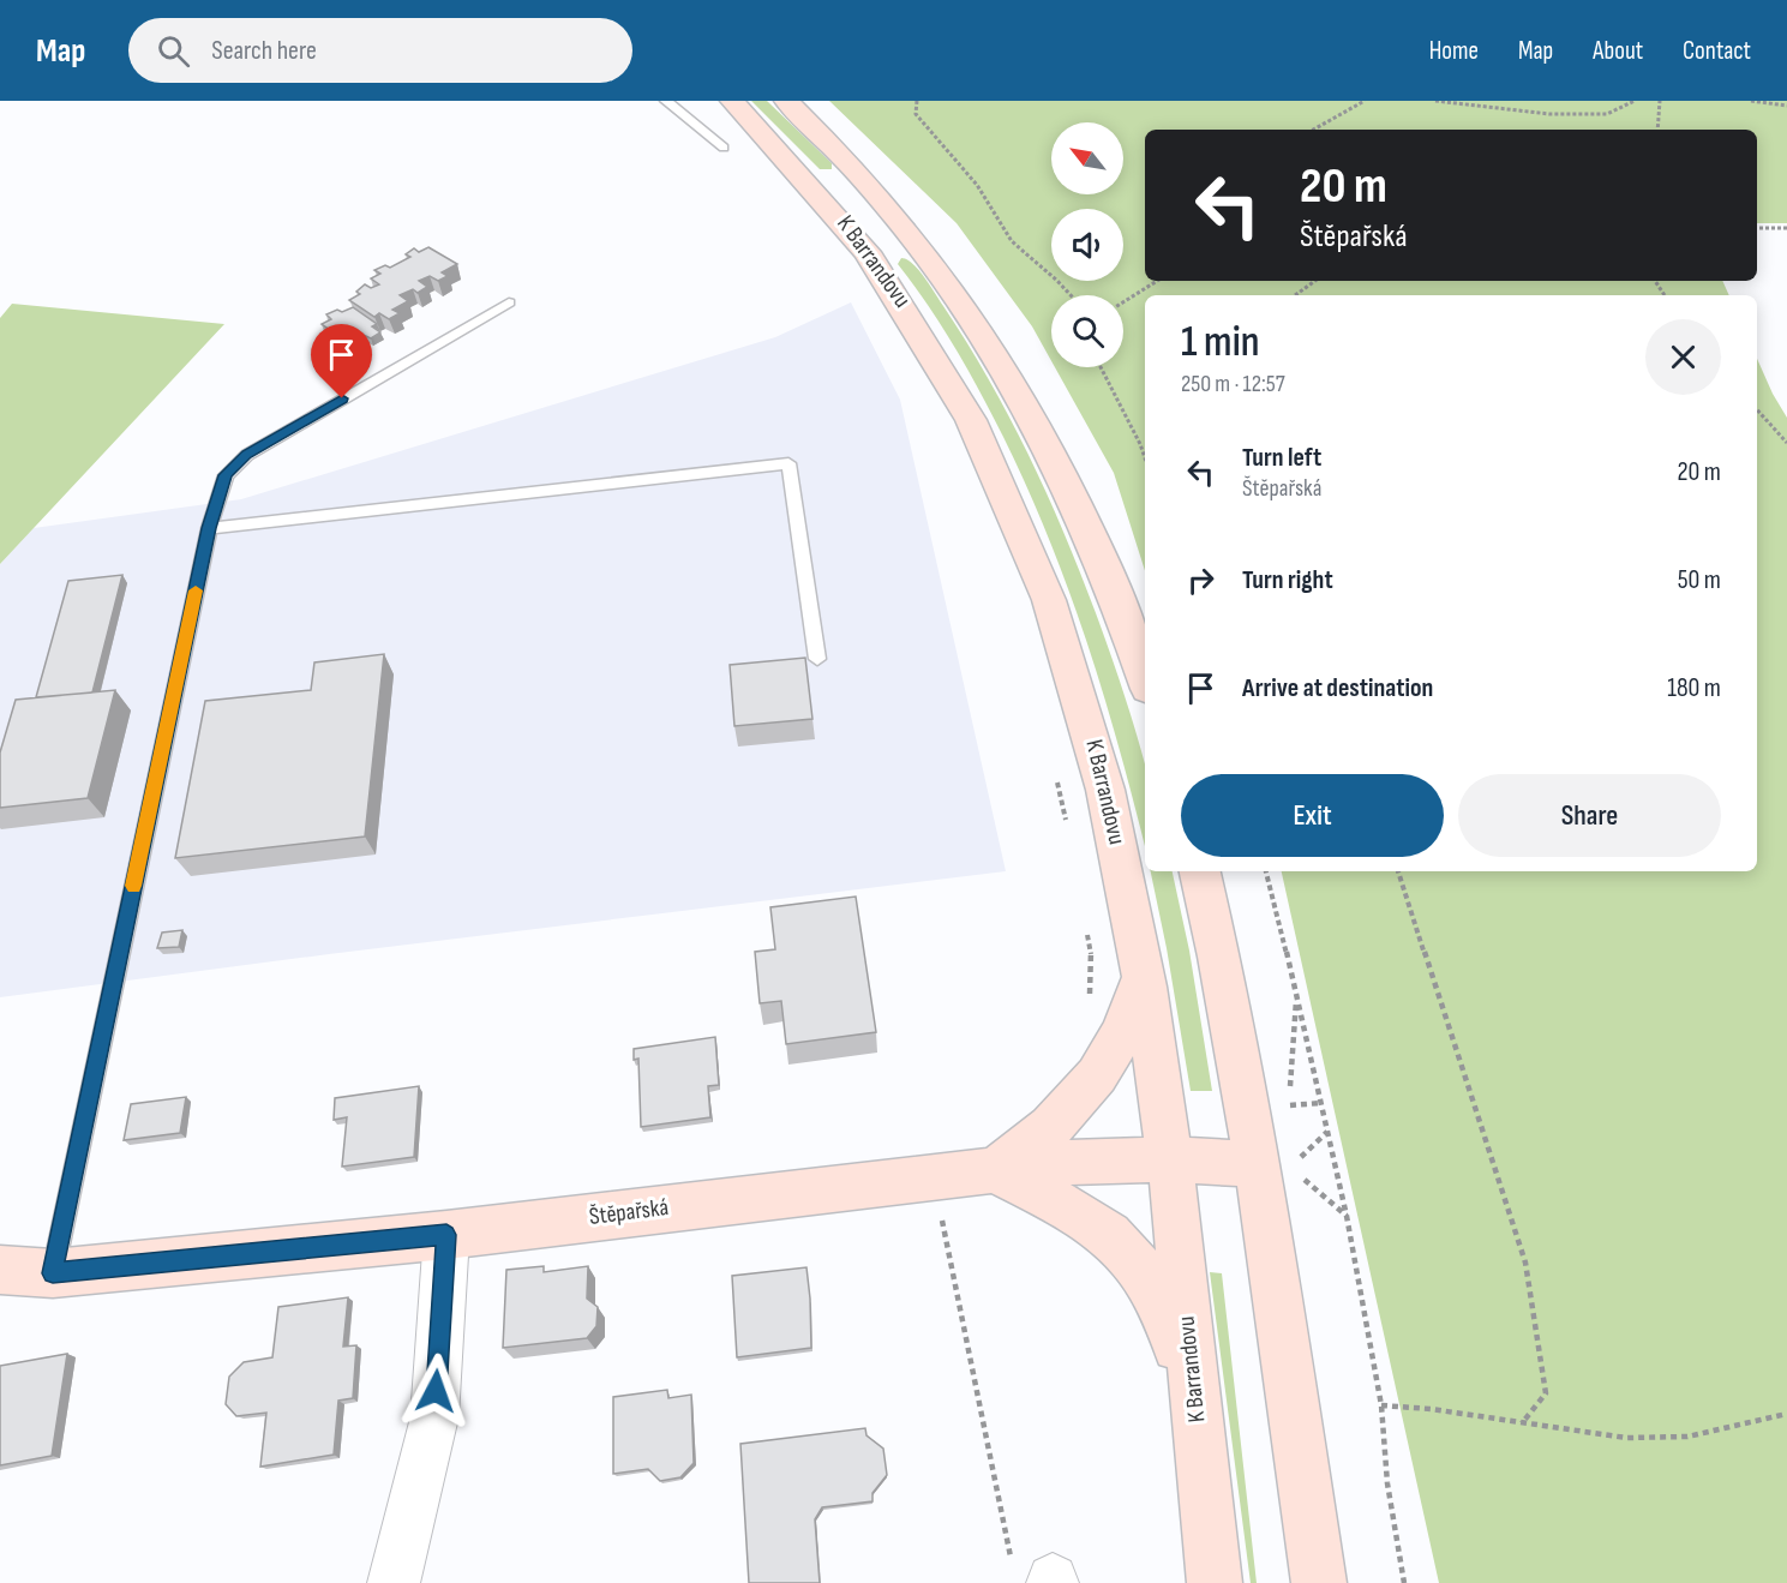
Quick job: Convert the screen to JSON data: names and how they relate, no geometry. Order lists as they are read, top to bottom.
{
  "streets": {
    "main road": ["K Barrandovu", "Štěpařská"]
  },
  "crossings": [
    ["K Barrandovu", "Štěpařská"]
  ],
  "north": "top left",
  "page": {
    "header": "Map",
    "search": "Search here",
    "nav": [
      "Home",
      "Map",
      "About",
      "Contact"
    ],
    "turn": ["20 m", "Štěpařská"],
    "heading": ["1 min", "250 m · 12:57"],
    "list": [
      {
        "name": "Turn left",
        "note": "Štěpařská",
        "value": "20 m"
      },
      {
        "name": "Turn right",
        "value": "50 m"
      },
      {
        "name": "Arrive at destination",
        "value": "180 m"
      }
    ],
    "buttons": ["Exit", "Share"]
  }
}
